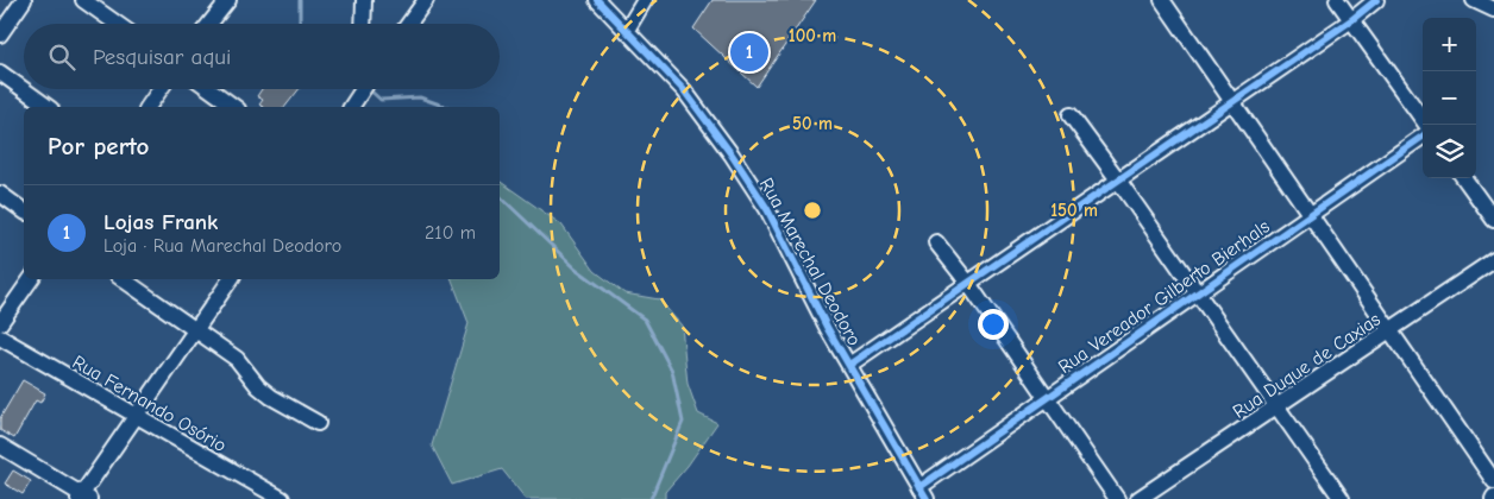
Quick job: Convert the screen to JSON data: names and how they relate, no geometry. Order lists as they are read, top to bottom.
{
  "streets": {
    "street": [
      "Rua Marechal Deodoro",
      "Rua Vereador Gilberto Bierhals",
      "Rua Duque de Caxias",
      "Rua Fernando Osório"
    ]
  },
  "crossings": [
    ["Rua Marechal Deodoro", "Rua Vereador Gilberto Bierhals"]
  ],
  "page": {
    "map_buttons": ["+", "−"],
    "search": "Pesquisar aqui",
    "pins": "1",
    "heading": "Por perto",
    "list": [
      {
        "mark": "1",
        "name": "Lojas Frank",
        "note": "Loja · Rua Marechal Deodoro",
        "value": "210 m"
      }
    ]
  },
  "rings": ["100 m", "50 m", "150 m"]
}
